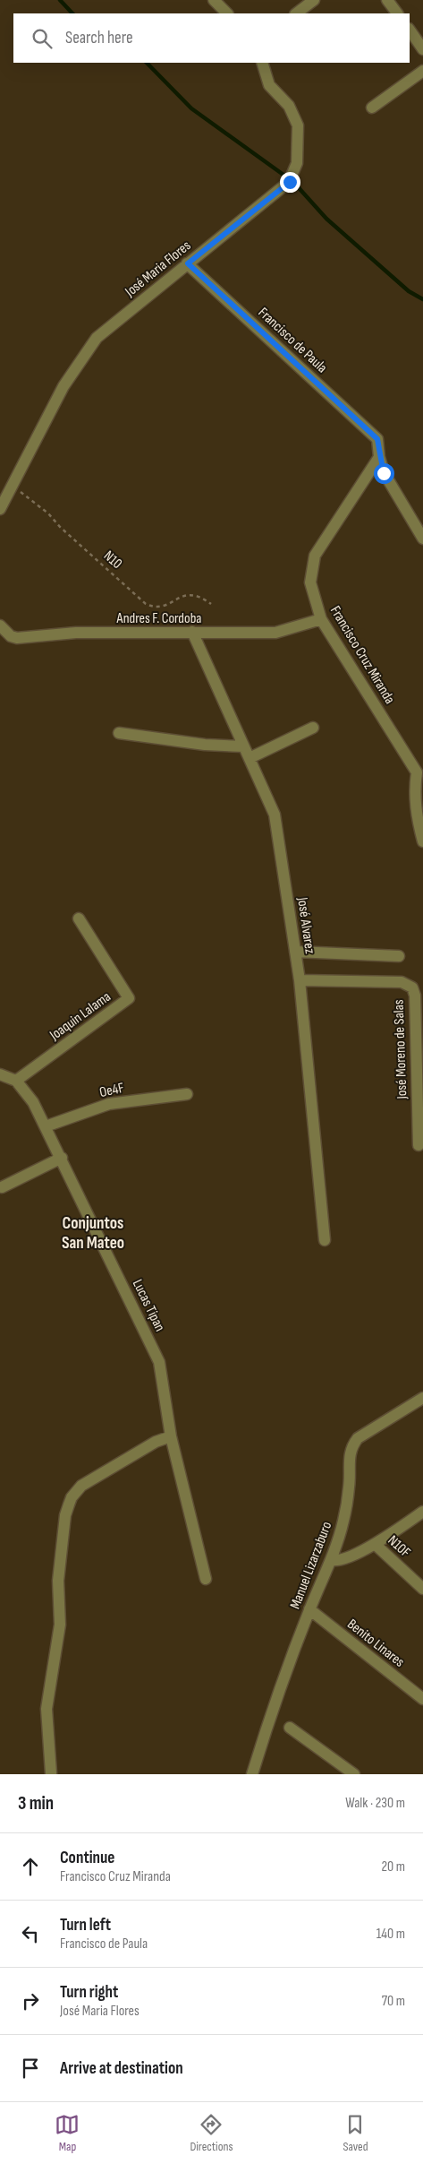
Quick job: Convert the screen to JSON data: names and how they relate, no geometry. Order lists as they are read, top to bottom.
{
  "streets": {
    "street": [
      "José Maria Flores",
      "Francisco de Paula",
      "Andres F. Cordoba",
      "Francisco Cruz Miranda",
      "José Alvarez",
      "Joaquin Lalama",
      "José Moreno de Salas",
      "Oe4F",
      "Lucas Tipan",
      "N10F",
      "Manuel Lizarzaburo",
      "Benito Linares"
    ],
    "path": ["N10"]
  },
  "crossings": [
    ["José Maria Flores", "Francisco de Paula"],
    ["José Maria Flores", "N10"],
    ["Francisco de Paula", "Francisco Cruz Miranda"],
    ["Andres F. Cordoba", "Francisco Cruz Miranda"],
    ["Andres F. Cordoba", "José Alvarez"],
    ["José Alvarez", "José Moreno de Salas"],
    ["Joaquin Lalama", "Lucas Tipan"],
    ["Oe4F", "Lucas Tipan"],
    ["Manuel Lizarzaburo", "Benito Linares"]
  ],
  "districts": ["Conjuntos San Mateo"],
  "page": {
    "search": "Search here",
    "heading": ["3 min", "Walk · 230 m"],
    "list": [
      ["Continue", "Francisco Cruz Miranda", "20 m"],
      ["Turn left", "Francisco de Paula", "140 m"],
      ["Turn right", "José Maria Flores", "70 m"],
      "Arrive at destination"
    ],
    "nav": ["Map", "Directions", "Saved"]
  }
}
